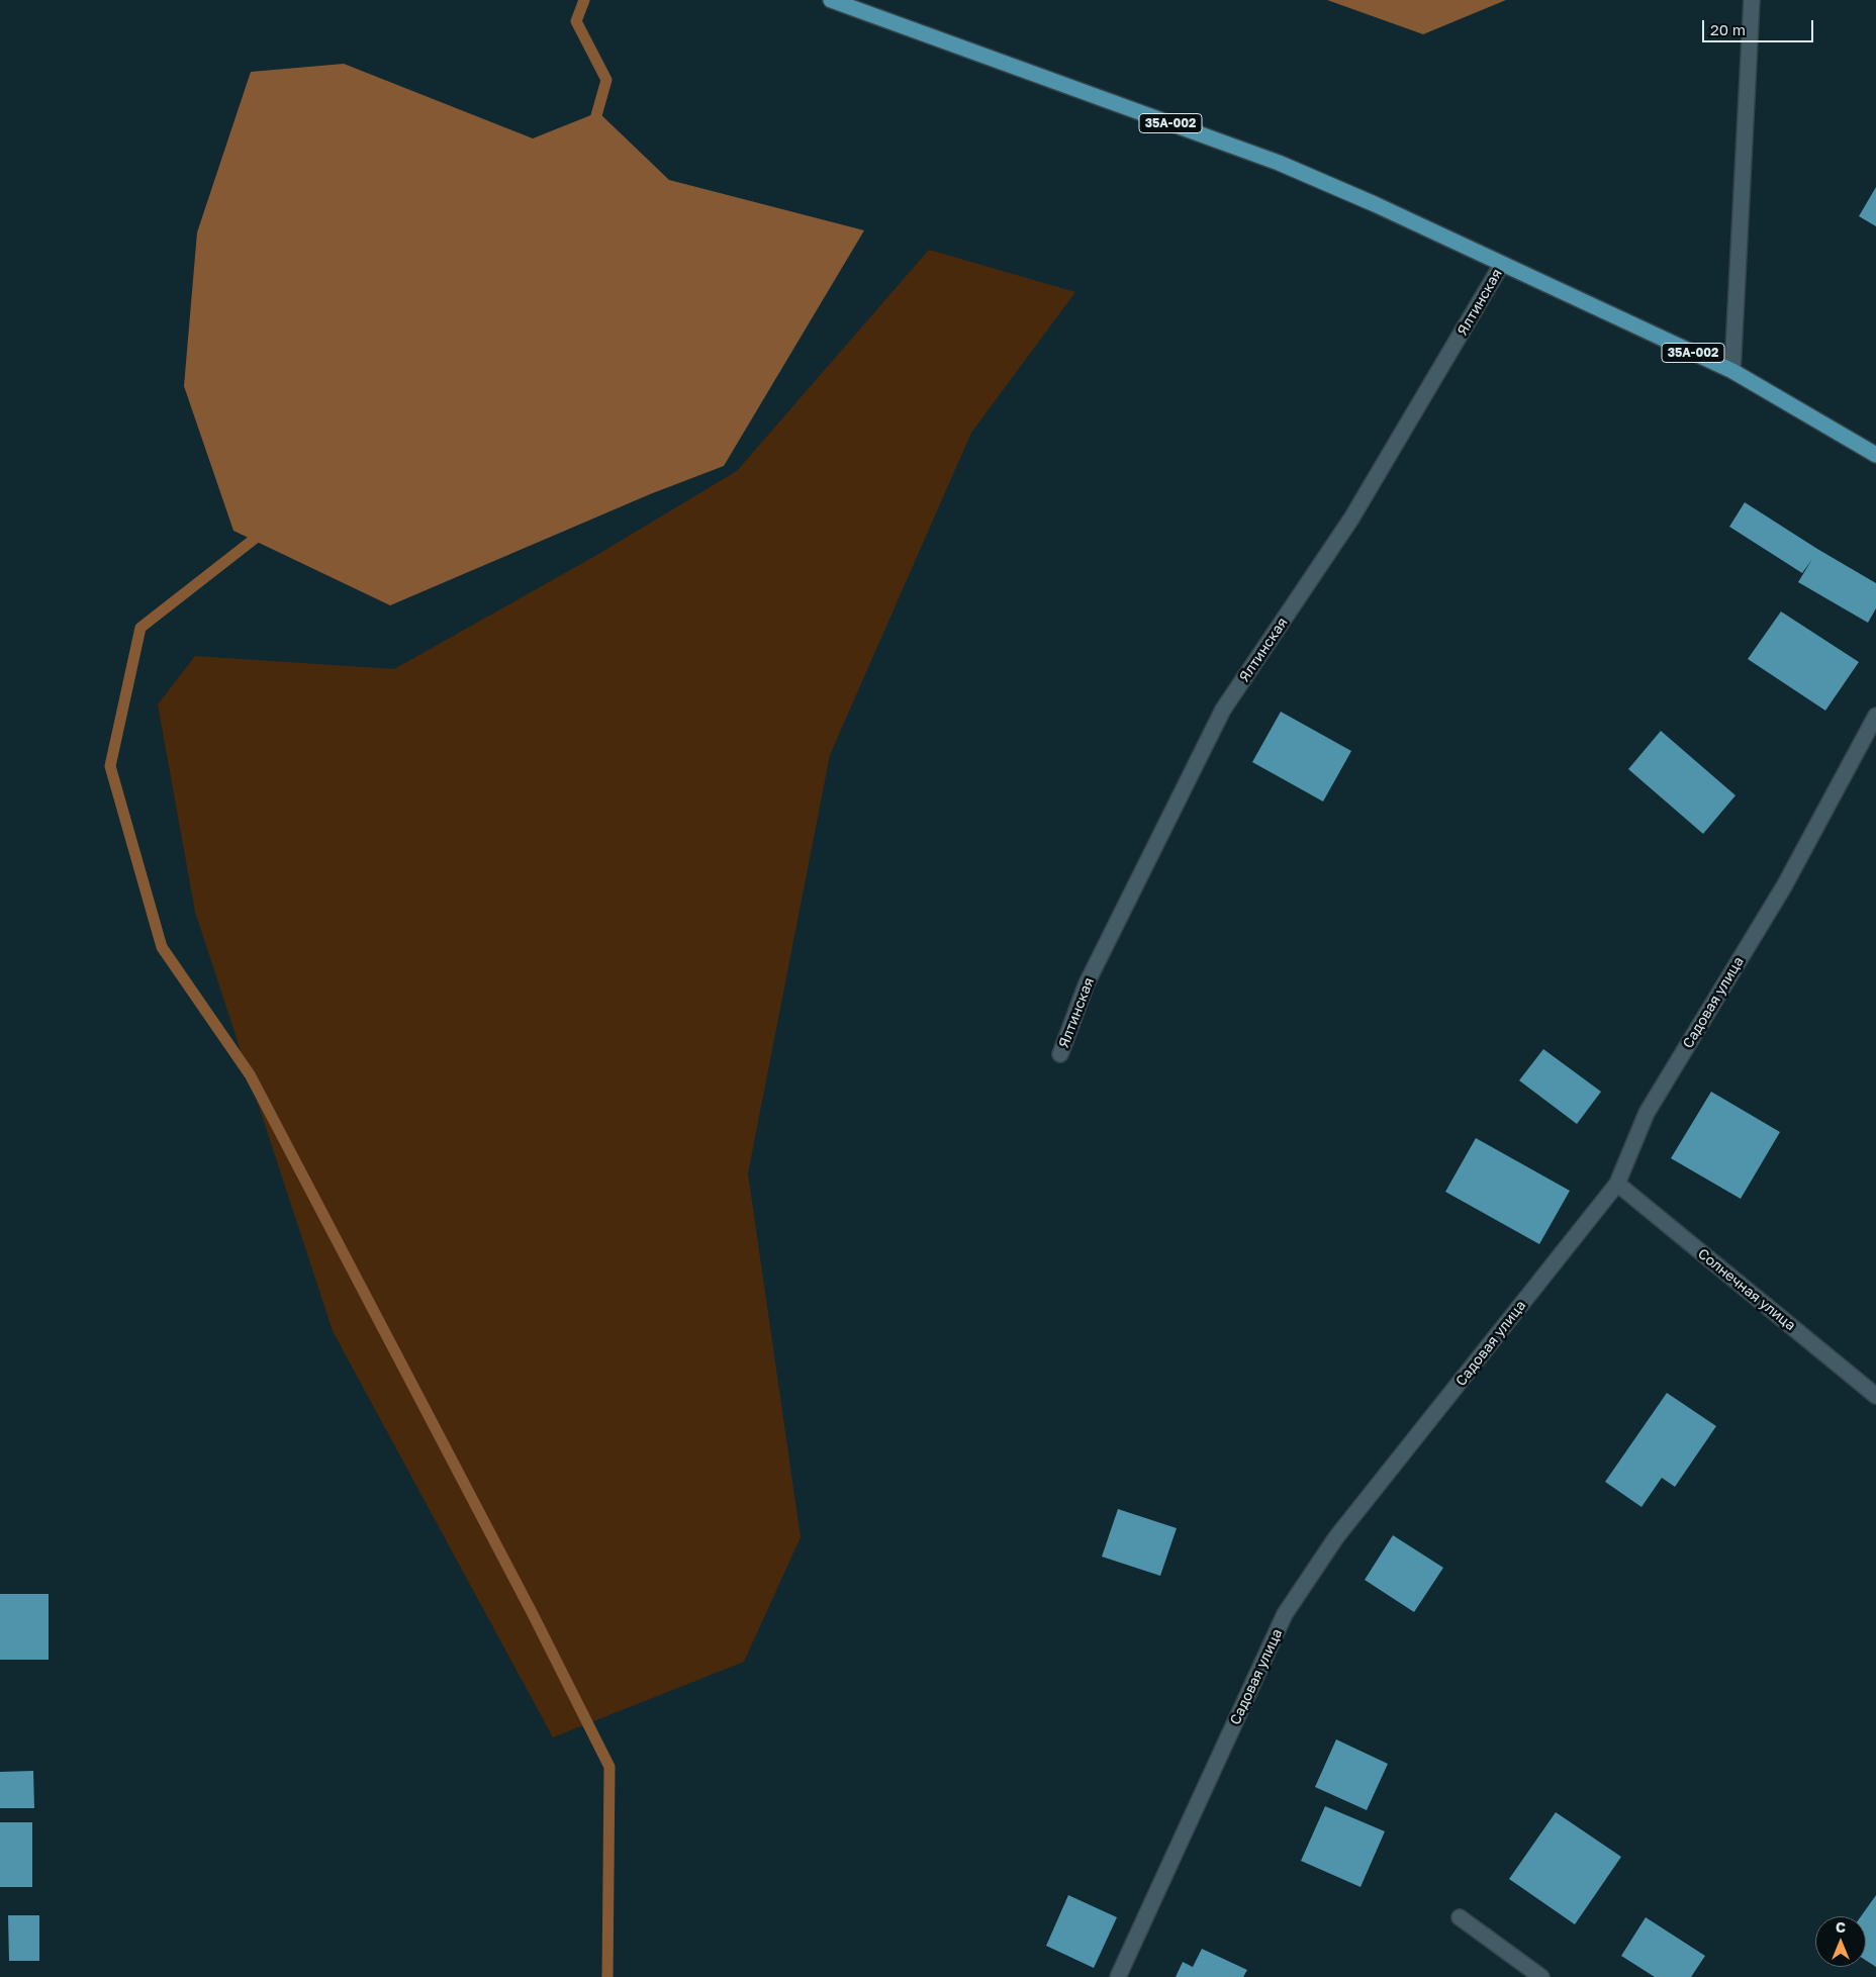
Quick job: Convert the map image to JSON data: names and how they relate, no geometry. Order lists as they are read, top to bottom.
{
  "streets": {
    "main road": ["35А-002"],
    "street": ["Ялтинская", "Садовая улица", "Солнечная улица"]
  },
  "crossings": [
    ["35А-002", "Ялтинская"],
    ["Садовая улица", "Солнечная улица"]
  ],
  "scale_bar": "20 m",
  "north": "top"
}
